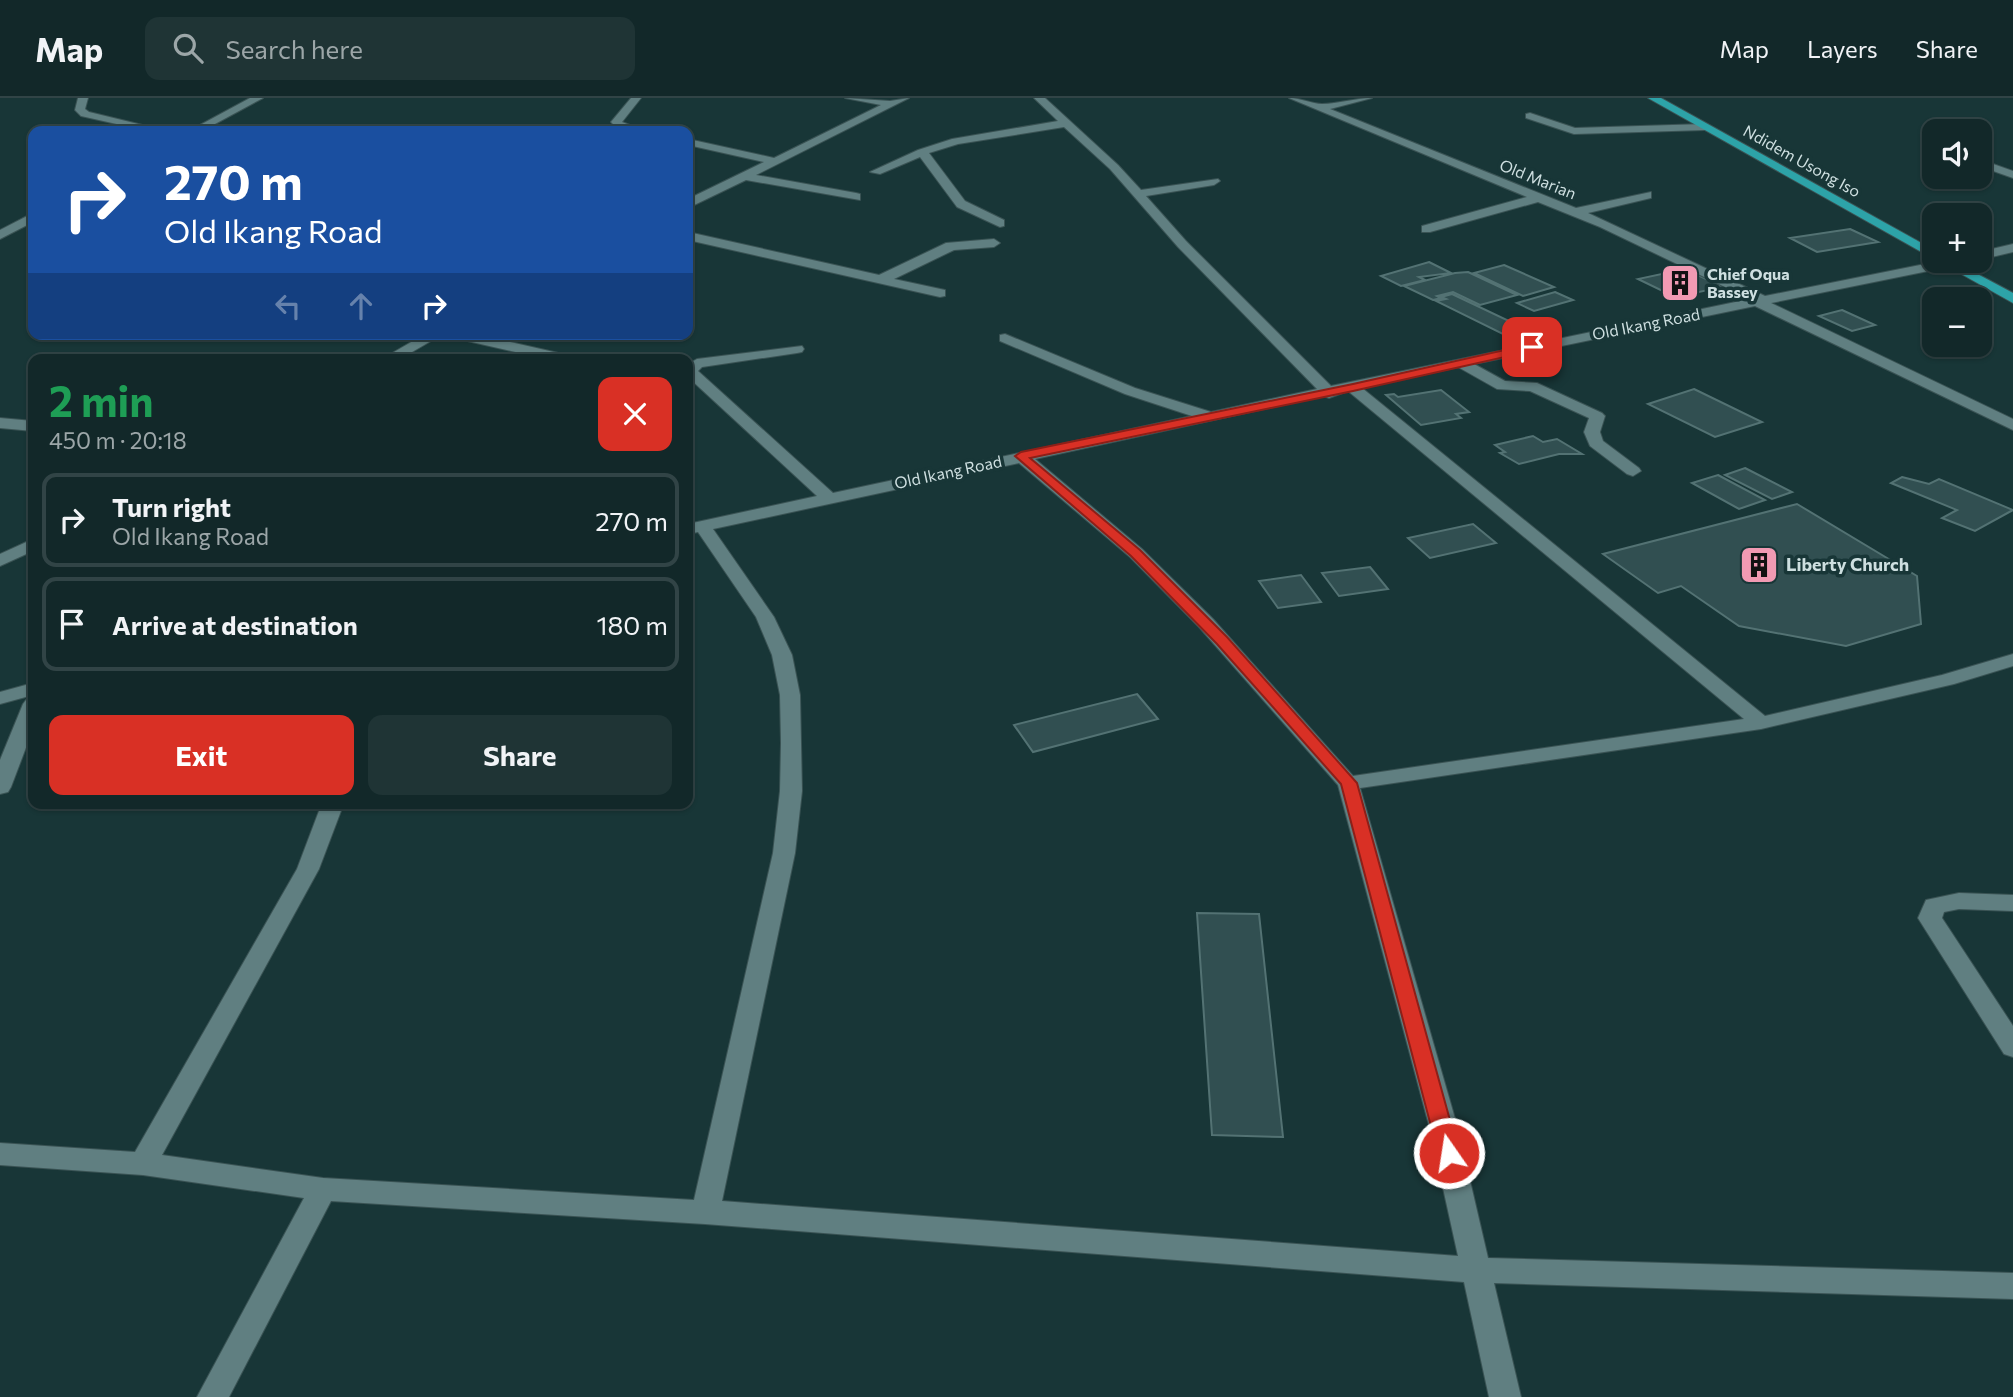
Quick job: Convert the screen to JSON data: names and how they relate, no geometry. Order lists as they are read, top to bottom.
{
  "streets": {
    "highway": ["Ndidem Usong Iso"],
    "street": ["Old Marian", "Old Ikang Road"]
  },
  "crossings": [
    ["Old Marian", "Old Ikang Road"]
  ],
  "places": {
    "building": ["Chief Oqua Bassey", "Liberty Church"]
  },
  "page": {
    "header": "Map",
    "search": "Search here",
    "nav": ["Map", "Layers", "Share"],
    "map_buttons": ["+", "−"],
    "turn": ["270 m", "Old Ikang Road"],
    "heading": ["2 min", "450 m · 20:18"],
    "list": [
      {
        "name": "Turn right",
        "note": "Old Ikang Road",
        "value": "270 m"
      },
      {
        "name": "Arrive at destination",
        "value": "180 m"
      }
    ],
    "buttons": ["Exit", "Share"]
  }
}
